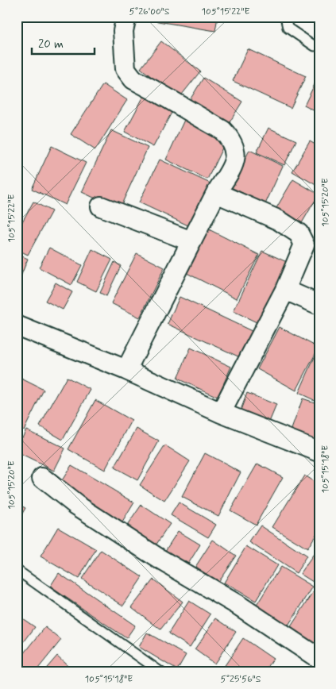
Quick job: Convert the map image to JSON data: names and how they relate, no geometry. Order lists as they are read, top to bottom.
{
  "scale_bar": "20 m",
  "coordinates": [
    "5°26'00\"S",
    "105°15'22\"E",
    "105°15'20\"E",
    "105°15'18\"E",
    "5°25'56\"S"
  ]
}
